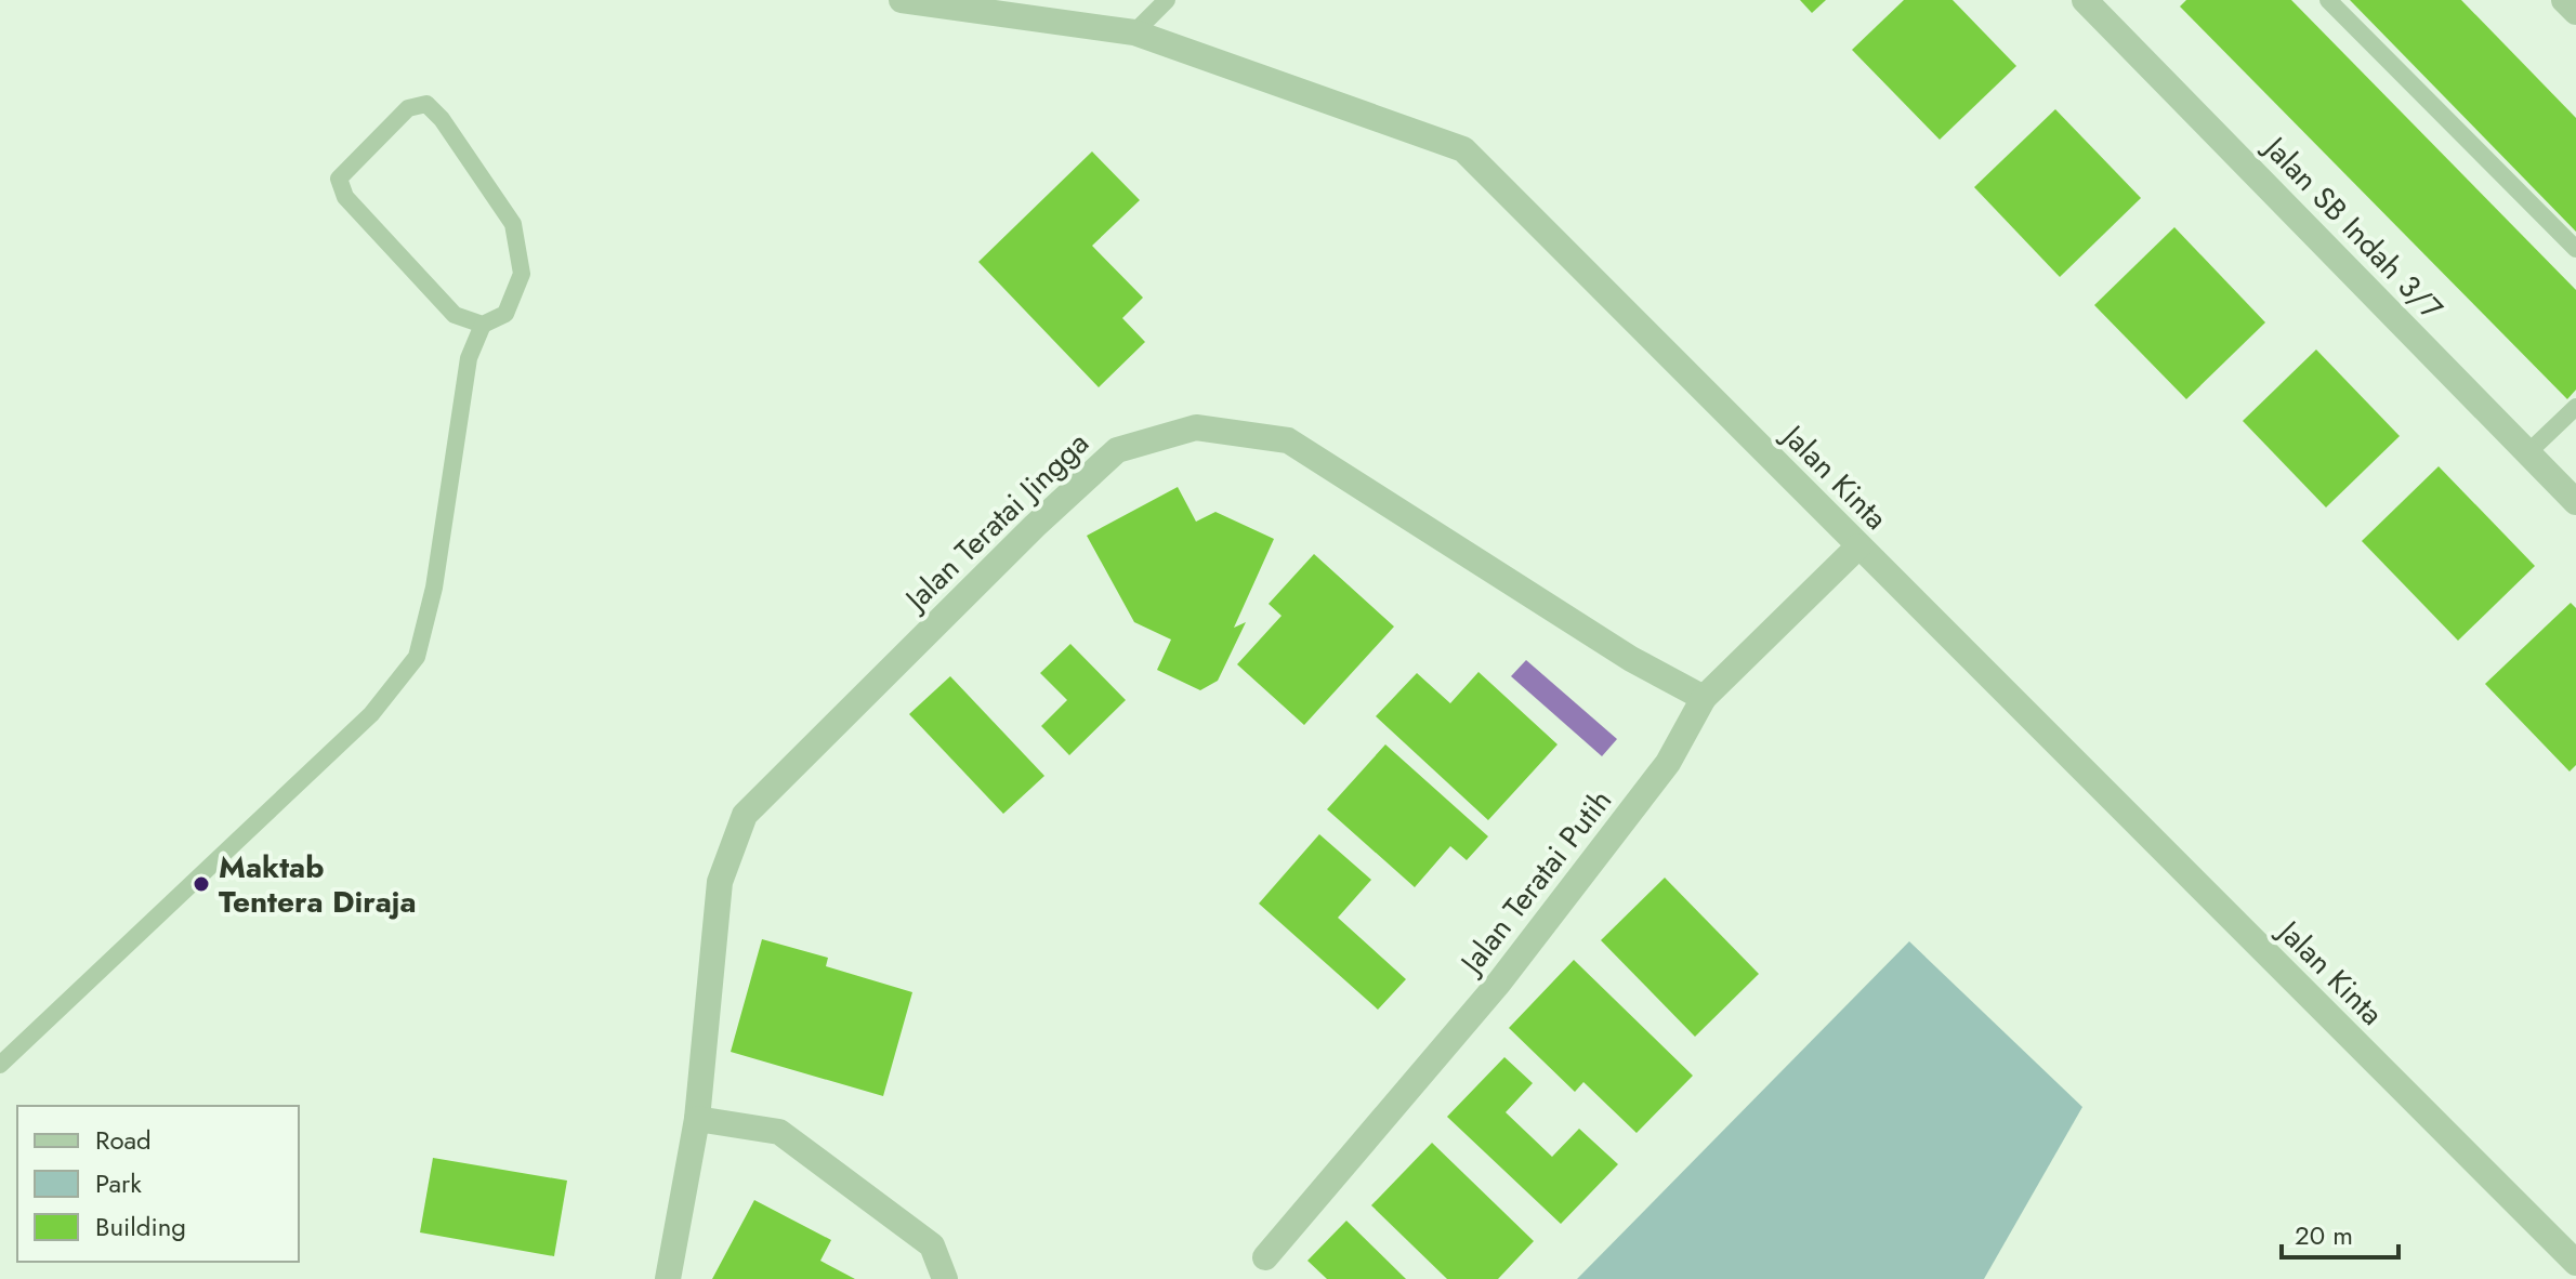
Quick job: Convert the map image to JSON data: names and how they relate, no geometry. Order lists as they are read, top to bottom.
{
  "streets": {
    "street": [
      "Jalan SB Indah 3/7",
      "Jalan Kinta",
      "Jalan Teratai Jingga",
      "Jalan Teratai Putih"
    ]
  },
  "crossings": [
    ["Jalan Kinta", "Jalan Teratai Putih"],
    ["Jalan Teratai Jingga", "Jalan Teratai Putih"]
  ],
  "places": ["Maktab Tentera Diraja"],
  "legend": ["Road", "Park", "Building"],
  "scale_bar": "20 m"
}
